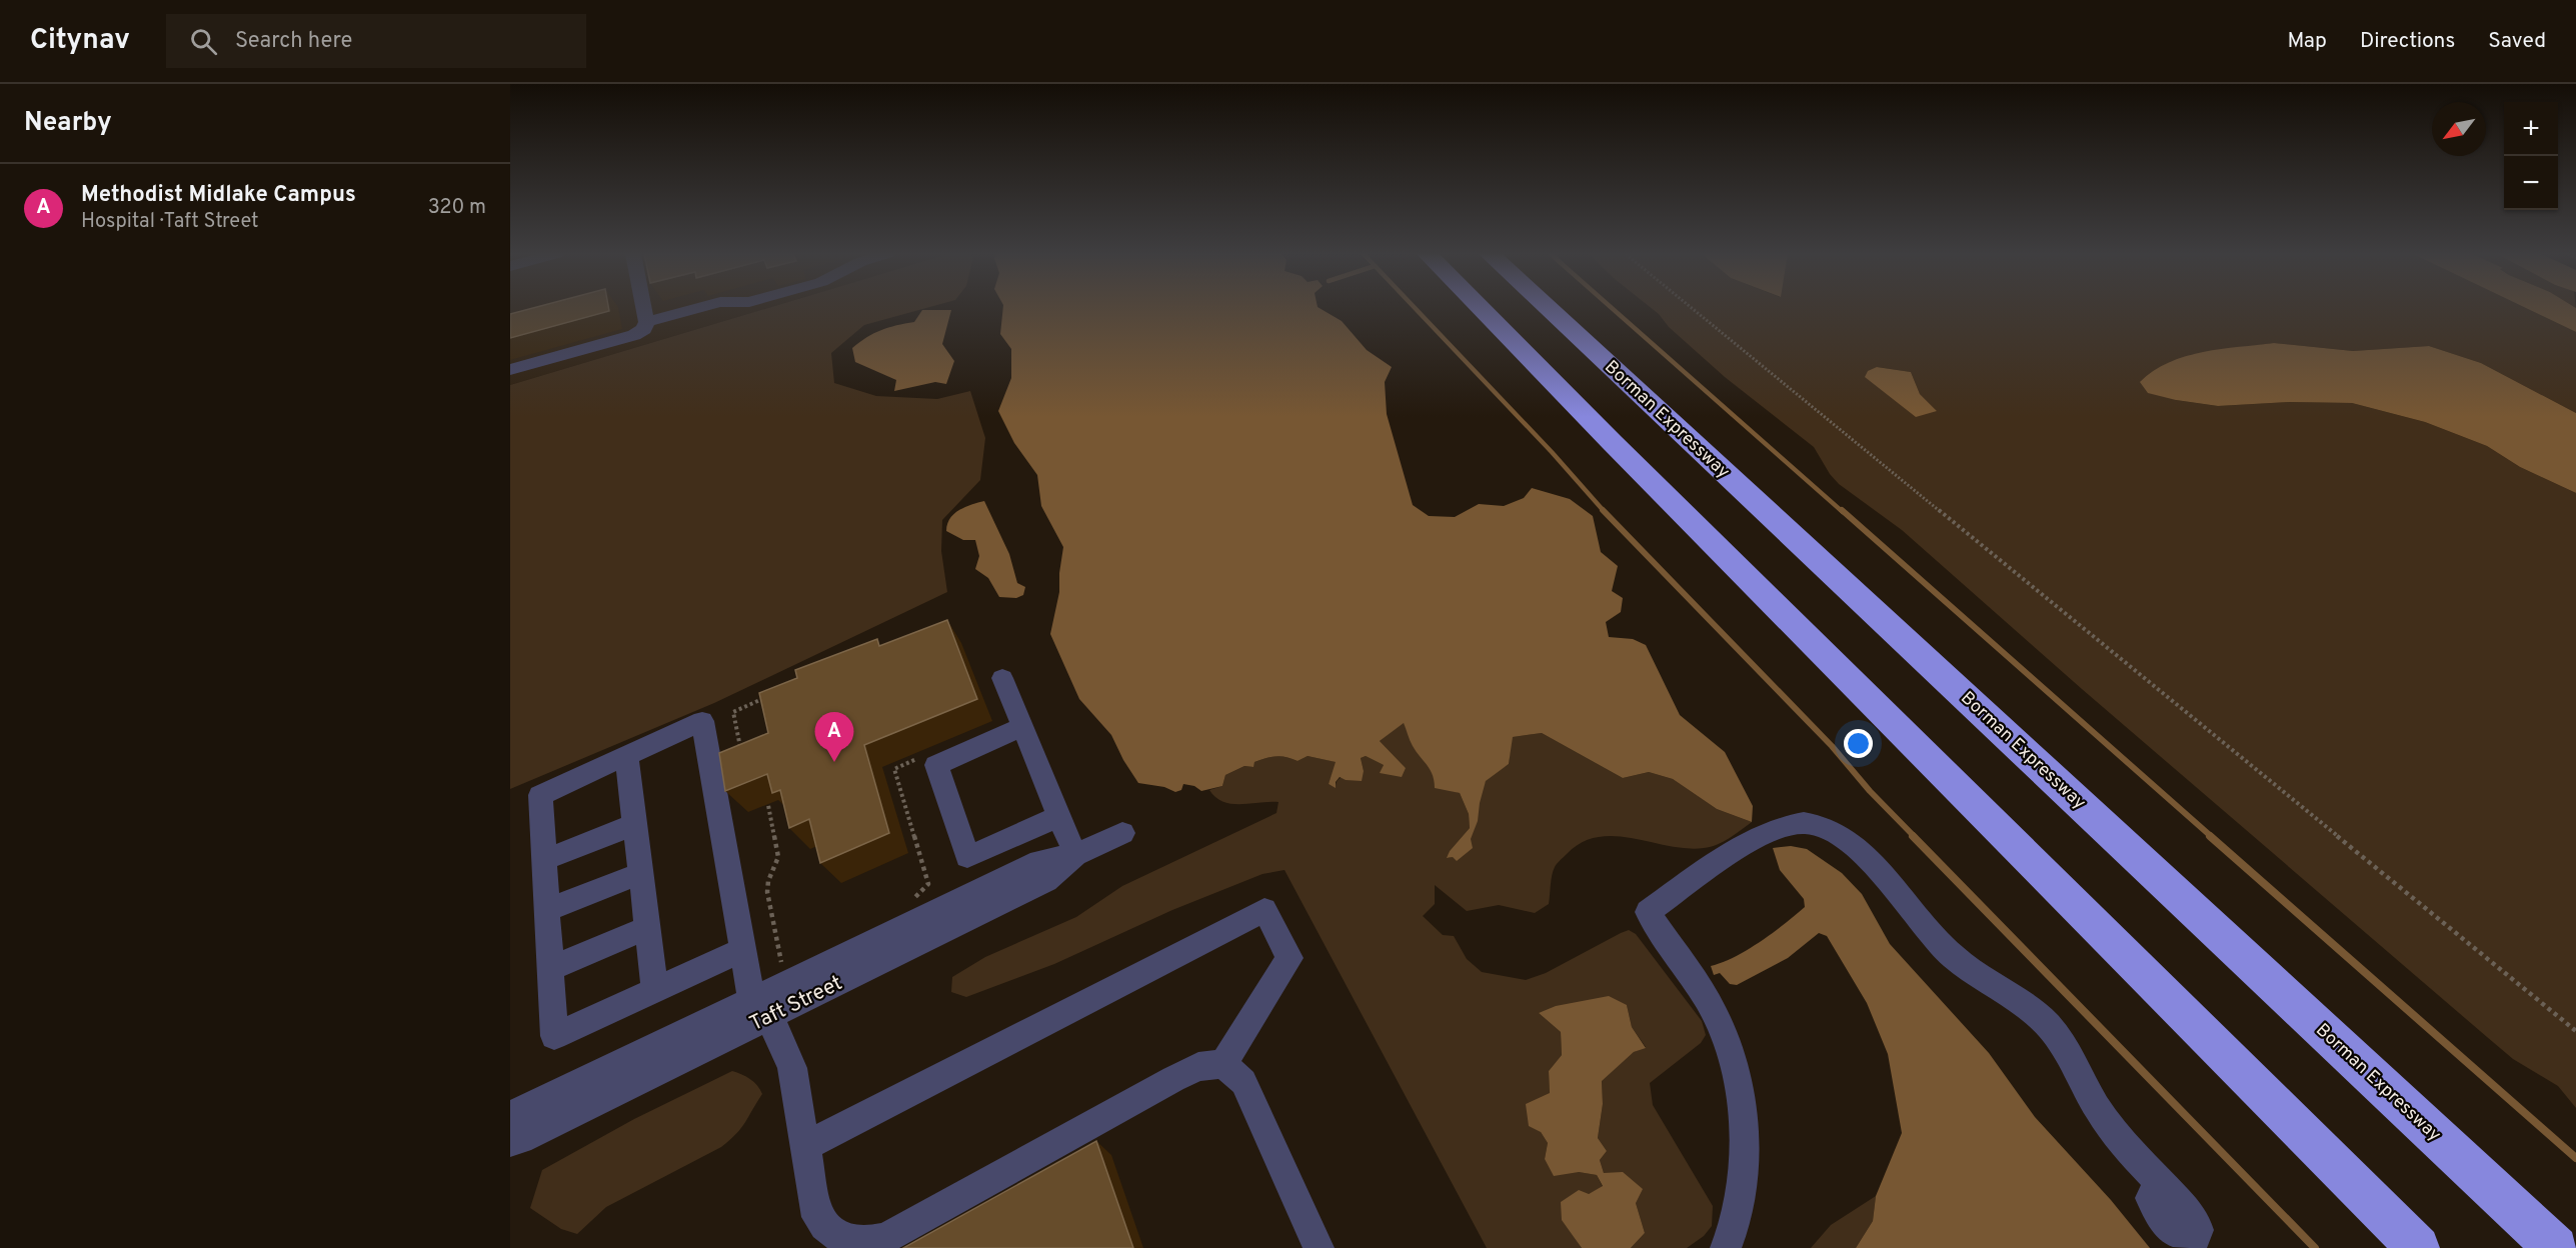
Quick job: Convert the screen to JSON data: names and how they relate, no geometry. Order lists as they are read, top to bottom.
{
  "streets": {
    "highway": ["Borman Expressway"],
    "street": ["Taft Street"]
  },
  "north": "bottom left",
  "page": {
    "header": "Citynav",
    "search": "Search here",
    "nav": ["Map", "Directions", "Saved"],
    "heading": "Nearby",
    "map_buttons": ["+", "−"],
    "list": [
      {
        "mark": "A",
        "name": "Methodist Midlake Campus",
        "note": "Hospital · Taft Street",
        "value": "320 m"
      }
    ],
    "pins": "A"
  }
}
